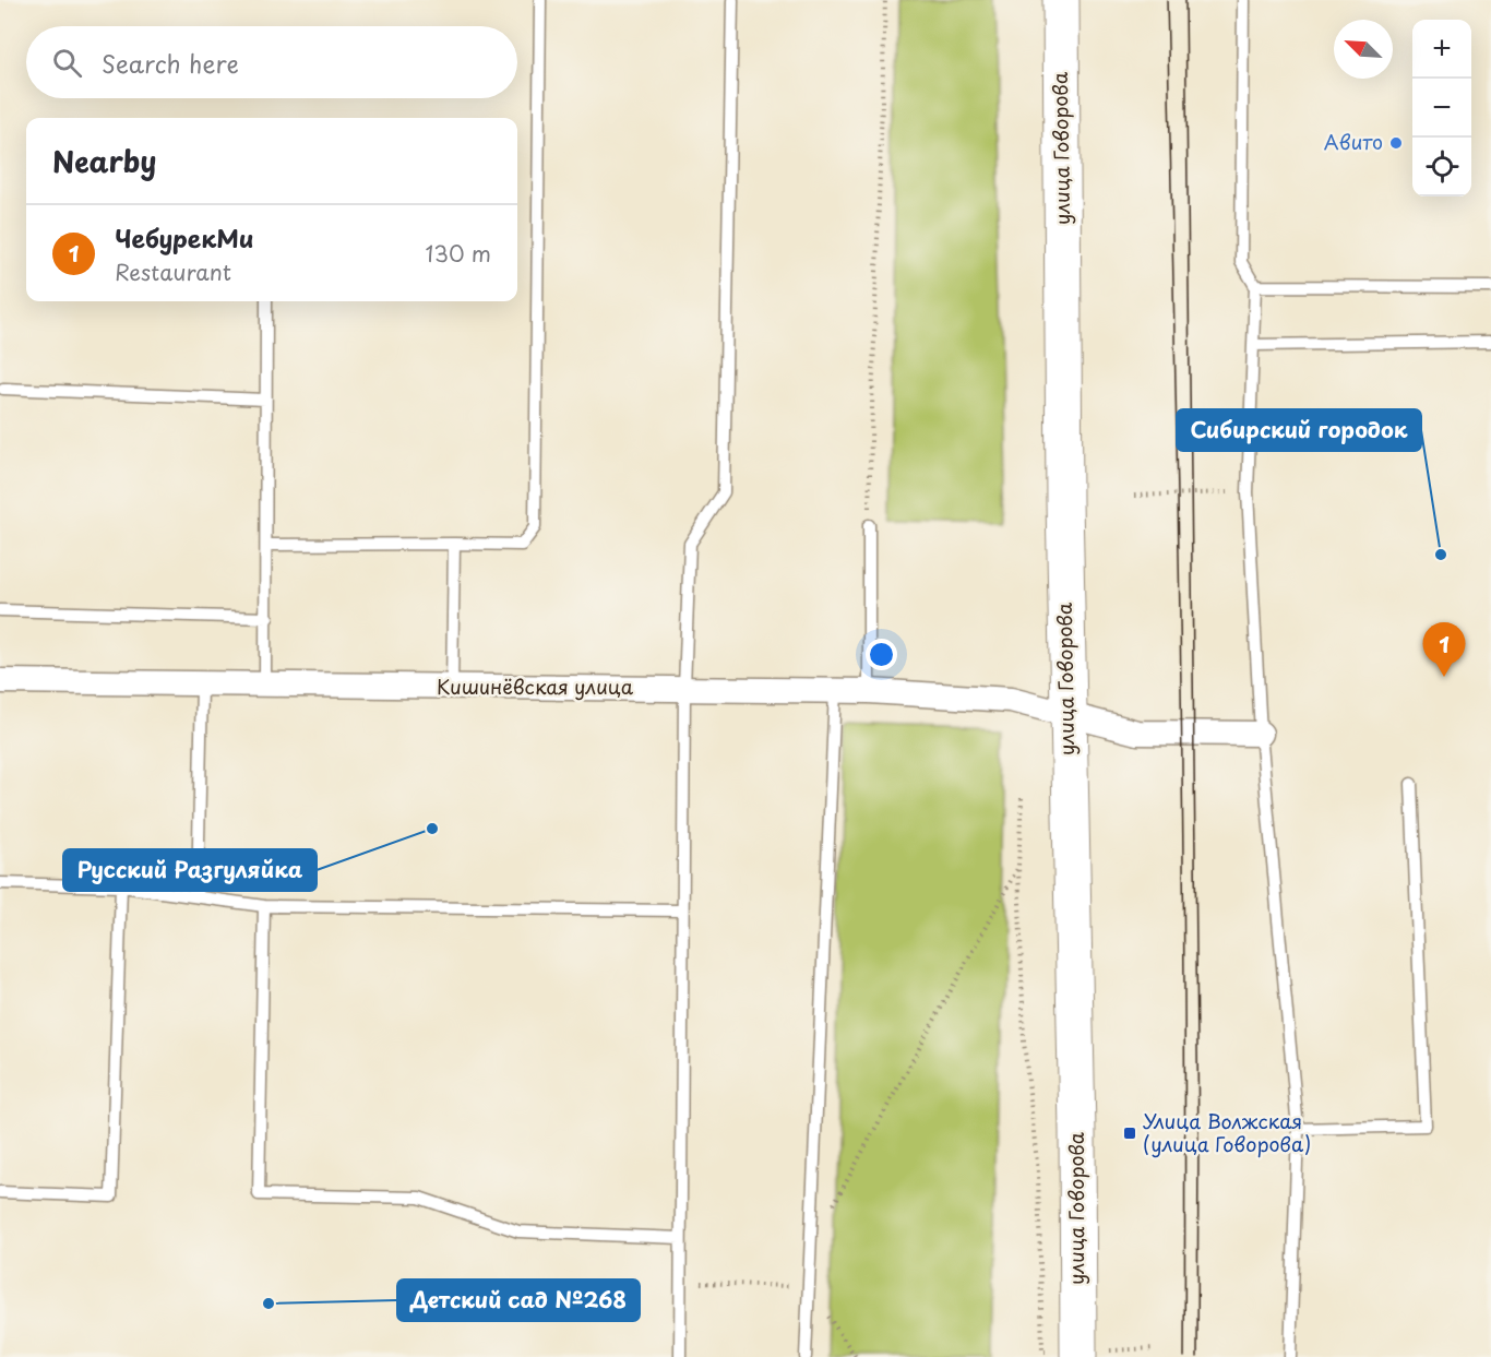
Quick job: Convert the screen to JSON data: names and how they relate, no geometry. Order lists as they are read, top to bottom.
{
  "streets": {
    "main road": ["улица Говорова"],
    "street": ["Кишинёвская улица"]
  },
  "crossings": [
    ["улица Говорова", "Кишинёвская улица"]
  ],
  "places": {
    "other": [
      "Авито",
      "Сибирский городок",
      "Русский Разгуляйка",
      "Детский сад №268"
    ],
    "transit": ["Улица Волжская (улица Говорова)"]
  },
  "north": "top left",
  "page": {
    "map_buttons": ["+", "−"],
    "search": "Search here",
    "heading": "Nearby",
    "list": [
      {
        "mark": "1",
        "name": "ЧебурекМи",
        "note": "Restaurant",
        "value": "130 m"
      }
    ],
    "pins": "1"
  }
}
